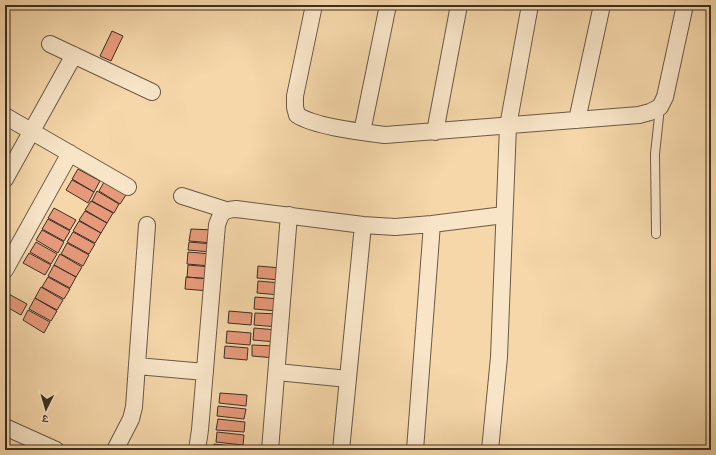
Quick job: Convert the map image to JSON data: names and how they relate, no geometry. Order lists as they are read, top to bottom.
{
  "north": "bottom"
}
